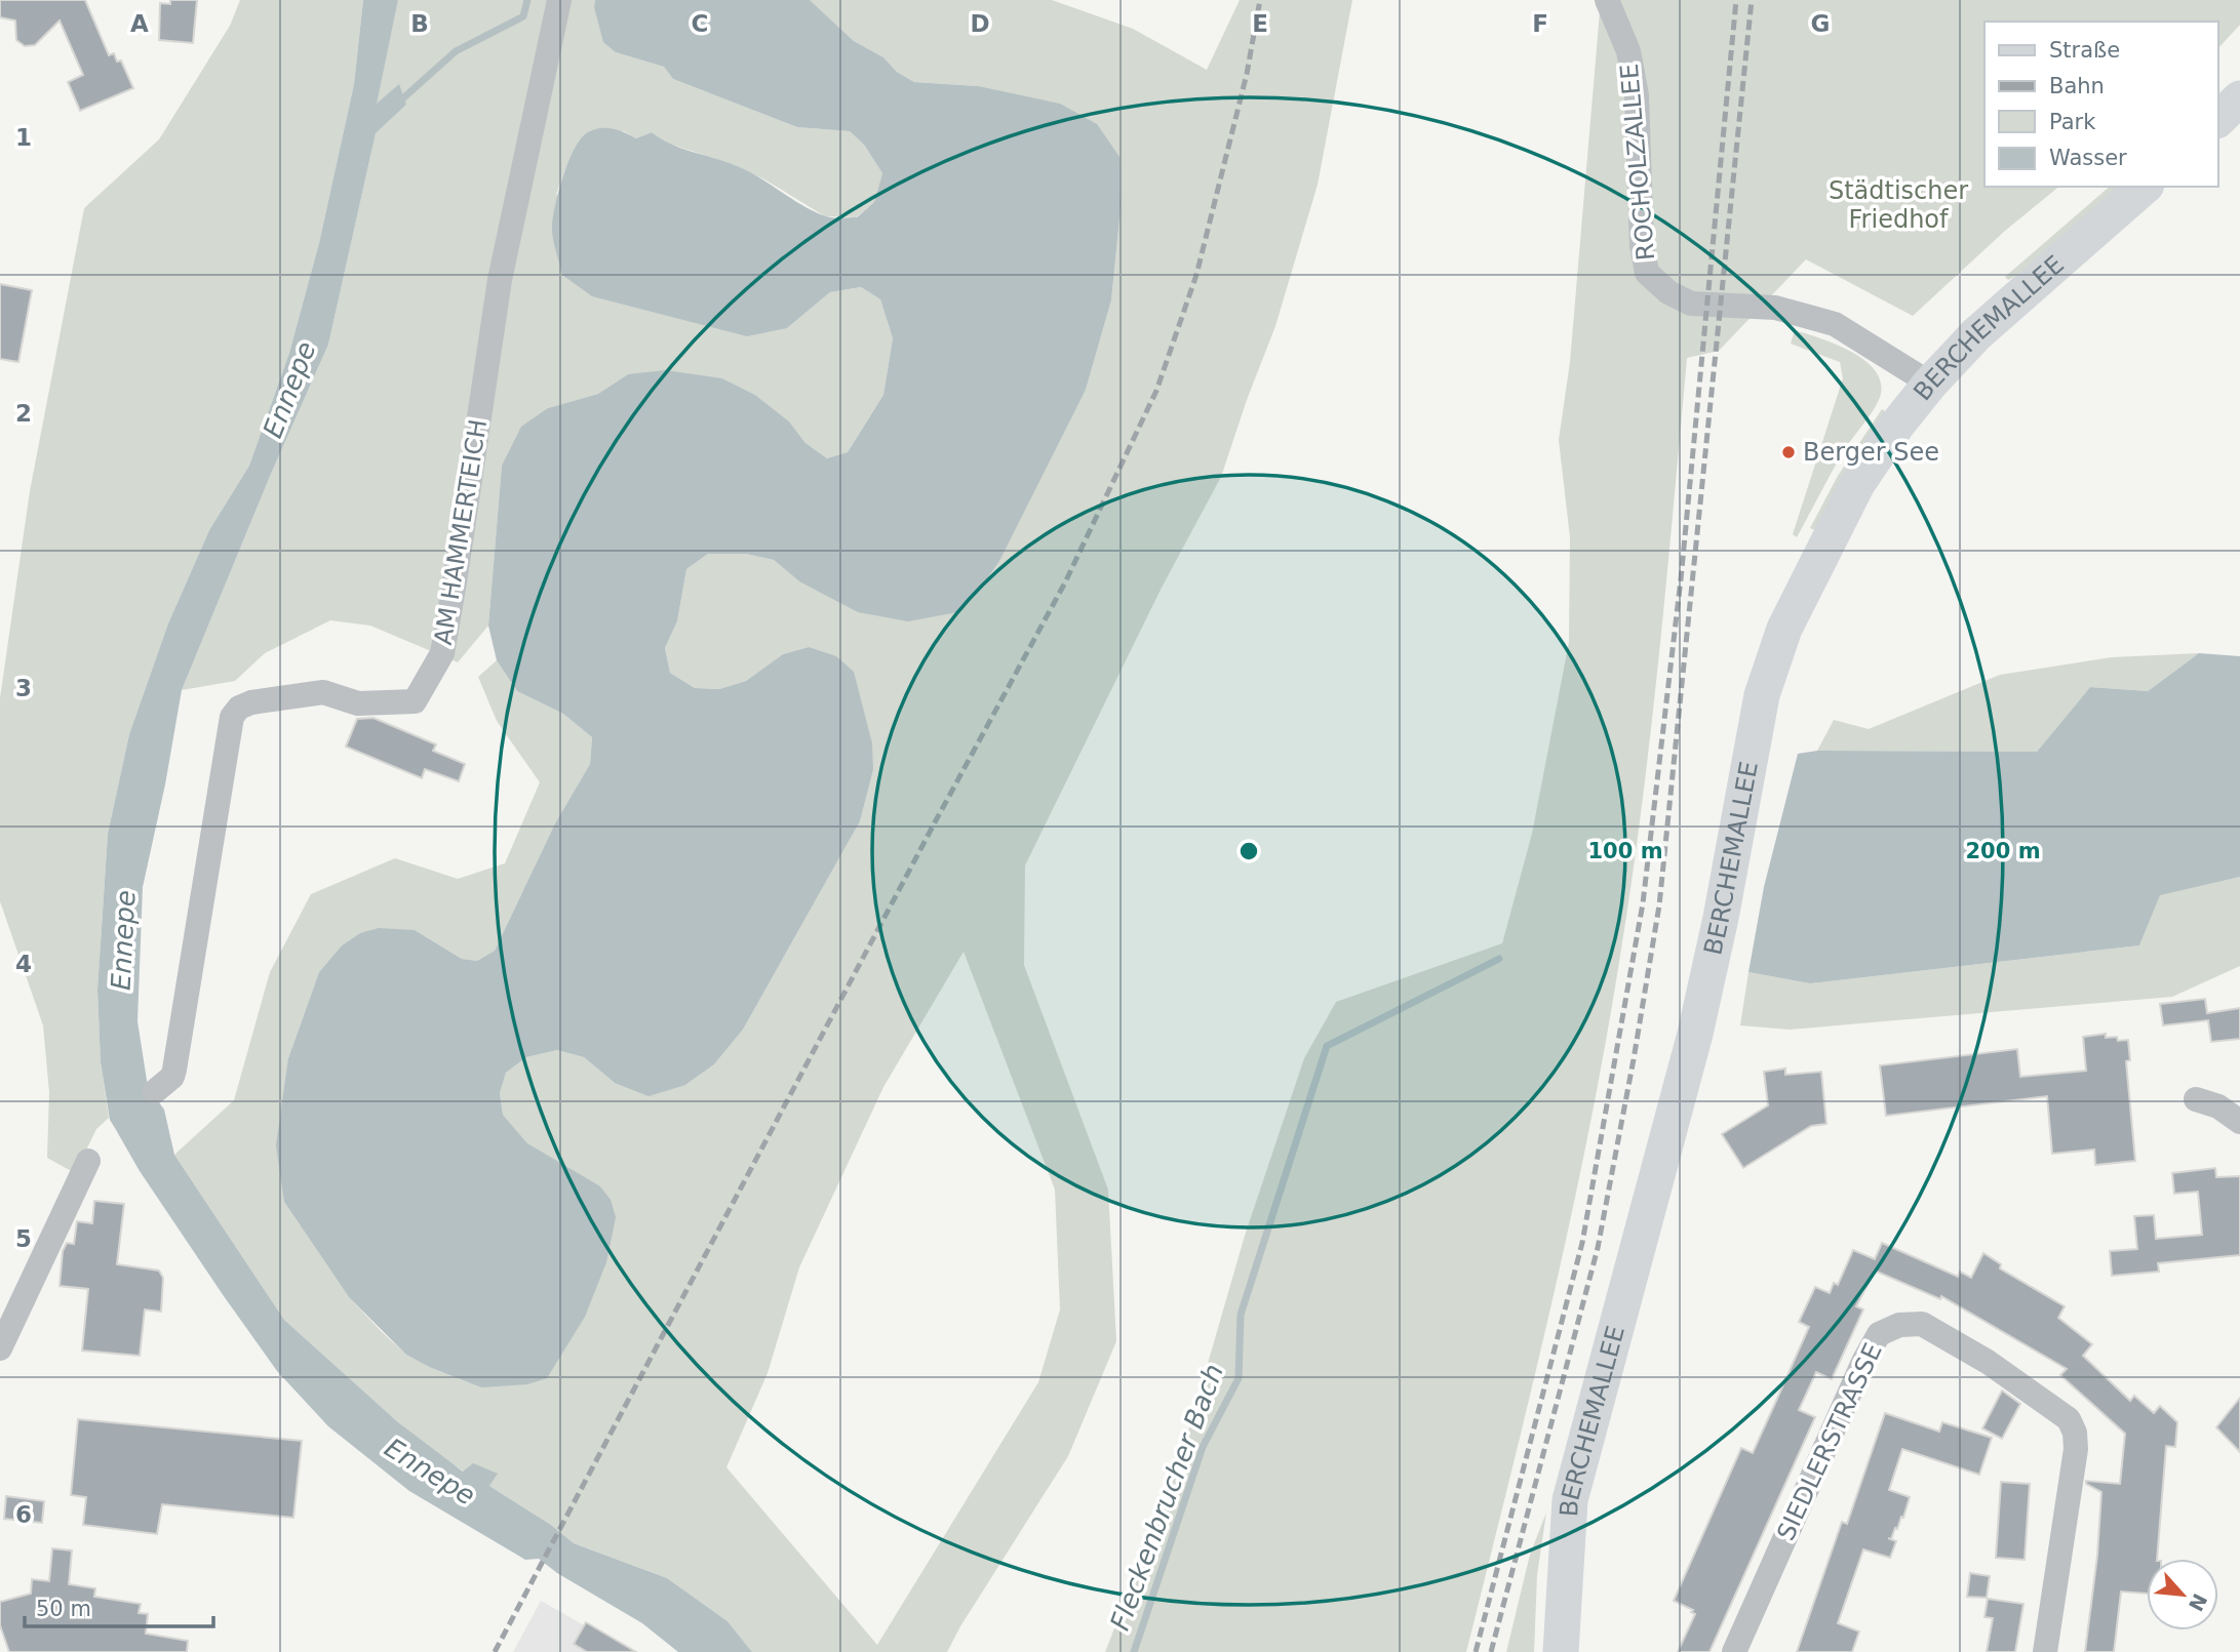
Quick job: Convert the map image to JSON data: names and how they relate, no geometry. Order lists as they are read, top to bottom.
{
  "streets": {
    "street": [
      "ROCHOLZALLEE",
      "BERCHEMALLEE",
      "AM HAMMERTEICH",
      "SIEDLERSTRASSE"
    ]
  },
  "crossings": [
    ["ROCHOLZALLEE", "BERCHEMALLEE"]
  ],
  "water": ["Ennepe", "Fleckenbrucher Bach"],
  "parks": ["Städtischer Friedhof"],
  "places": ["Berger See"],
  "legend": [
    "Straße",
    "Bahn",
    "Park",
    "Wasser"
  ],
  "scale_bar": "50 m",
  "north": "bottom right",
  "grid": {
    "columns": [
      "A",
      "B",
      "C",
      "D",
      "E",
      "F",
      "G"
    ],
    "rows": [
      "1",
      "2",
      "3",
      "4",
      "5",
      "6"
    ]
  },
  "rings": ["100 m", "200 m"]
}
